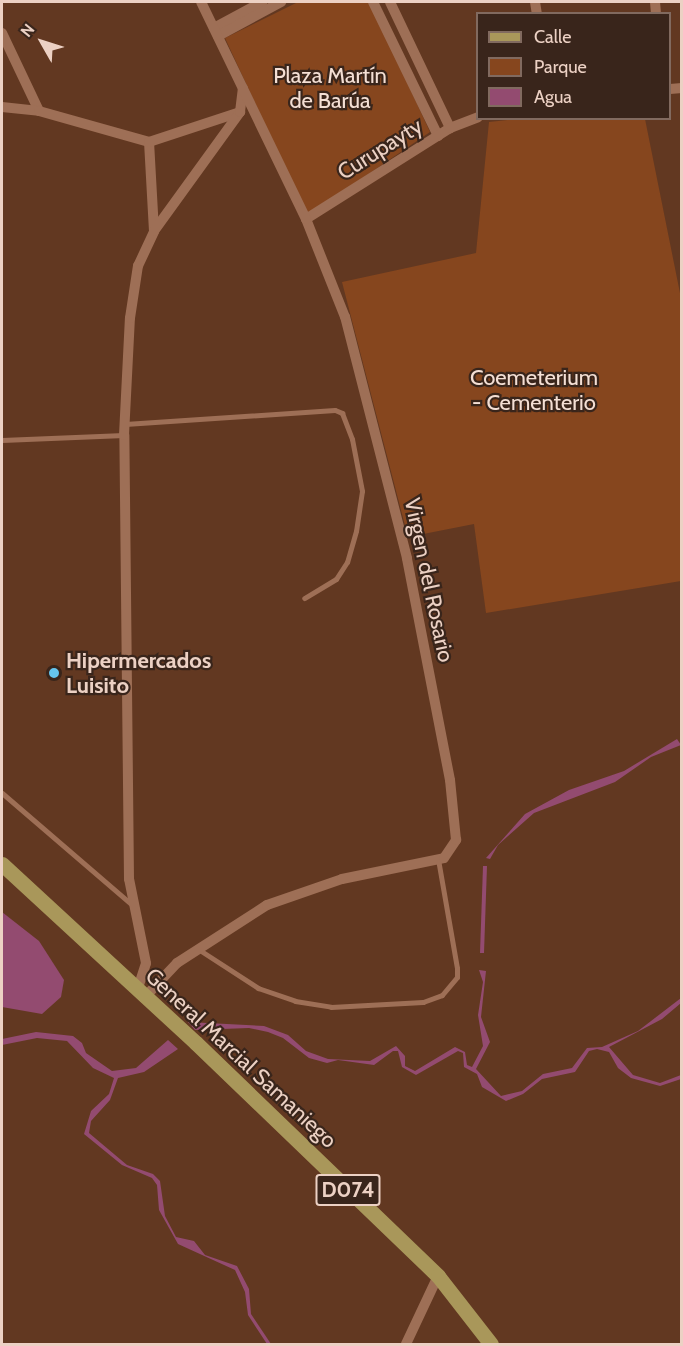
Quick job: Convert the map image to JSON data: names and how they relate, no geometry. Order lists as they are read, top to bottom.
{
  "streets": {
    "main road": ["General Marcial Samaniego", "D074"],
    "street": ["Curupayty", "Virgen del Rosario"]
  },
  "crossings": [
    ["Curupayty", "Virgen del Rosario"]
  ],
  "parks": ["Plaza Martín de Barúa", "Coemeterium - Cementerio"],
  "places": ["Hipermercados Luisito"],
  "legend": ["Calle", "Parque", "Agua"],
  "north": "top left"
}
